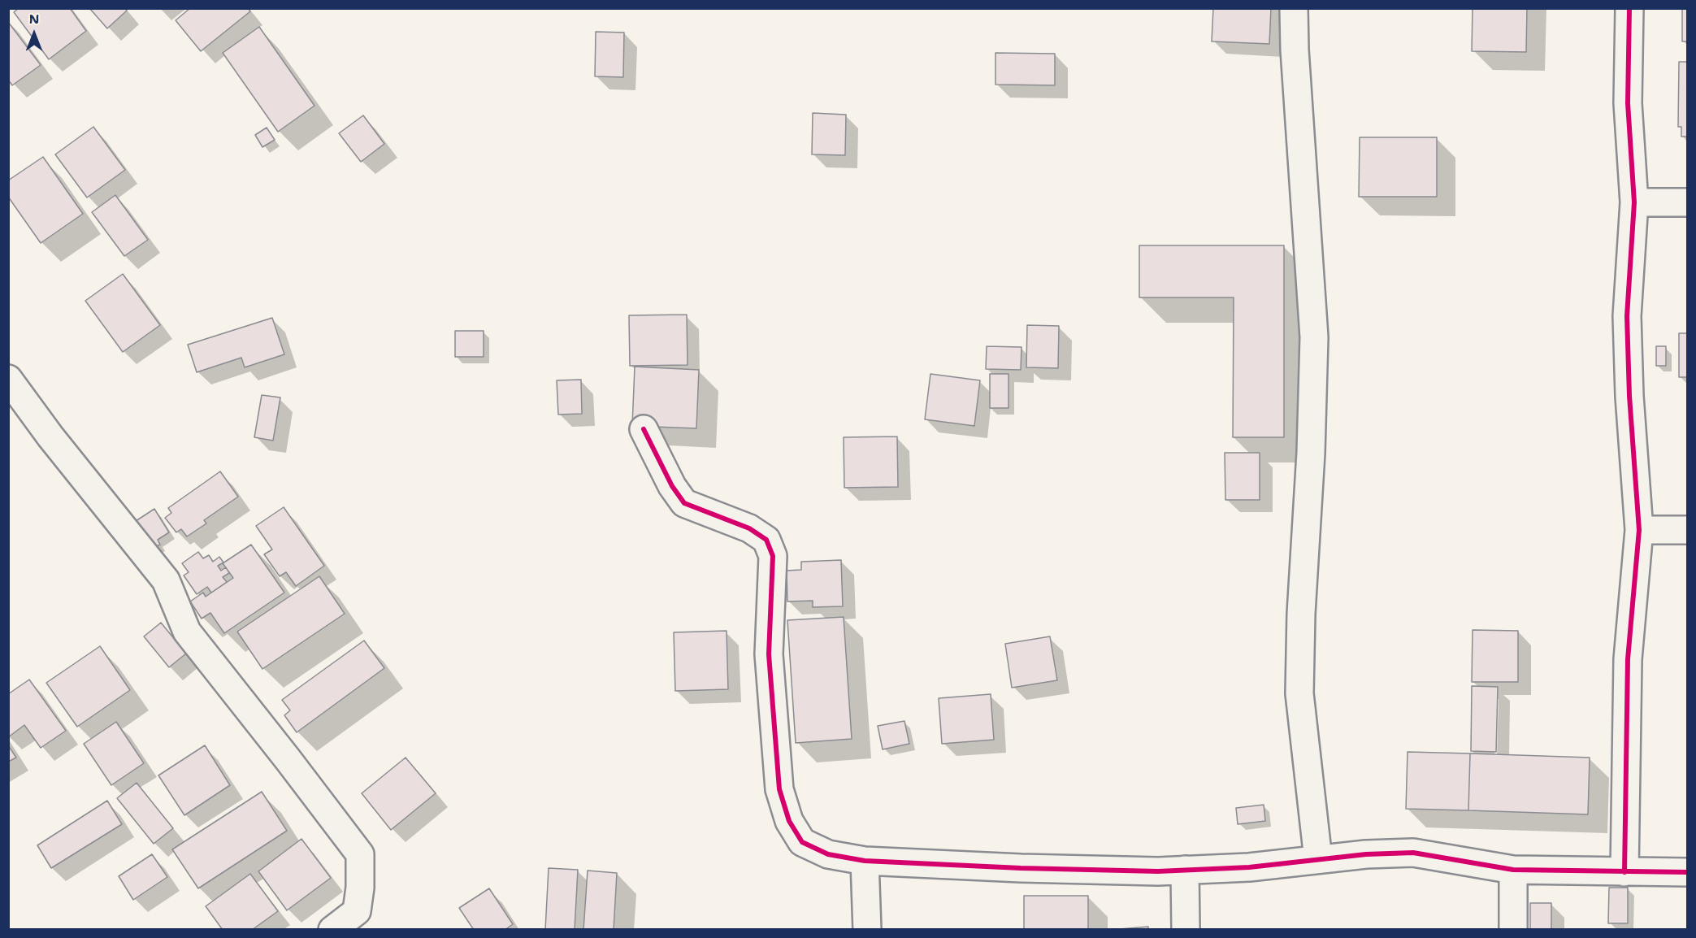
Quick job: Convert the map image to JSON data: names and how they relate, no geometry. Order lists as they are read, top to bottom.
{
  "north": "top"
}
